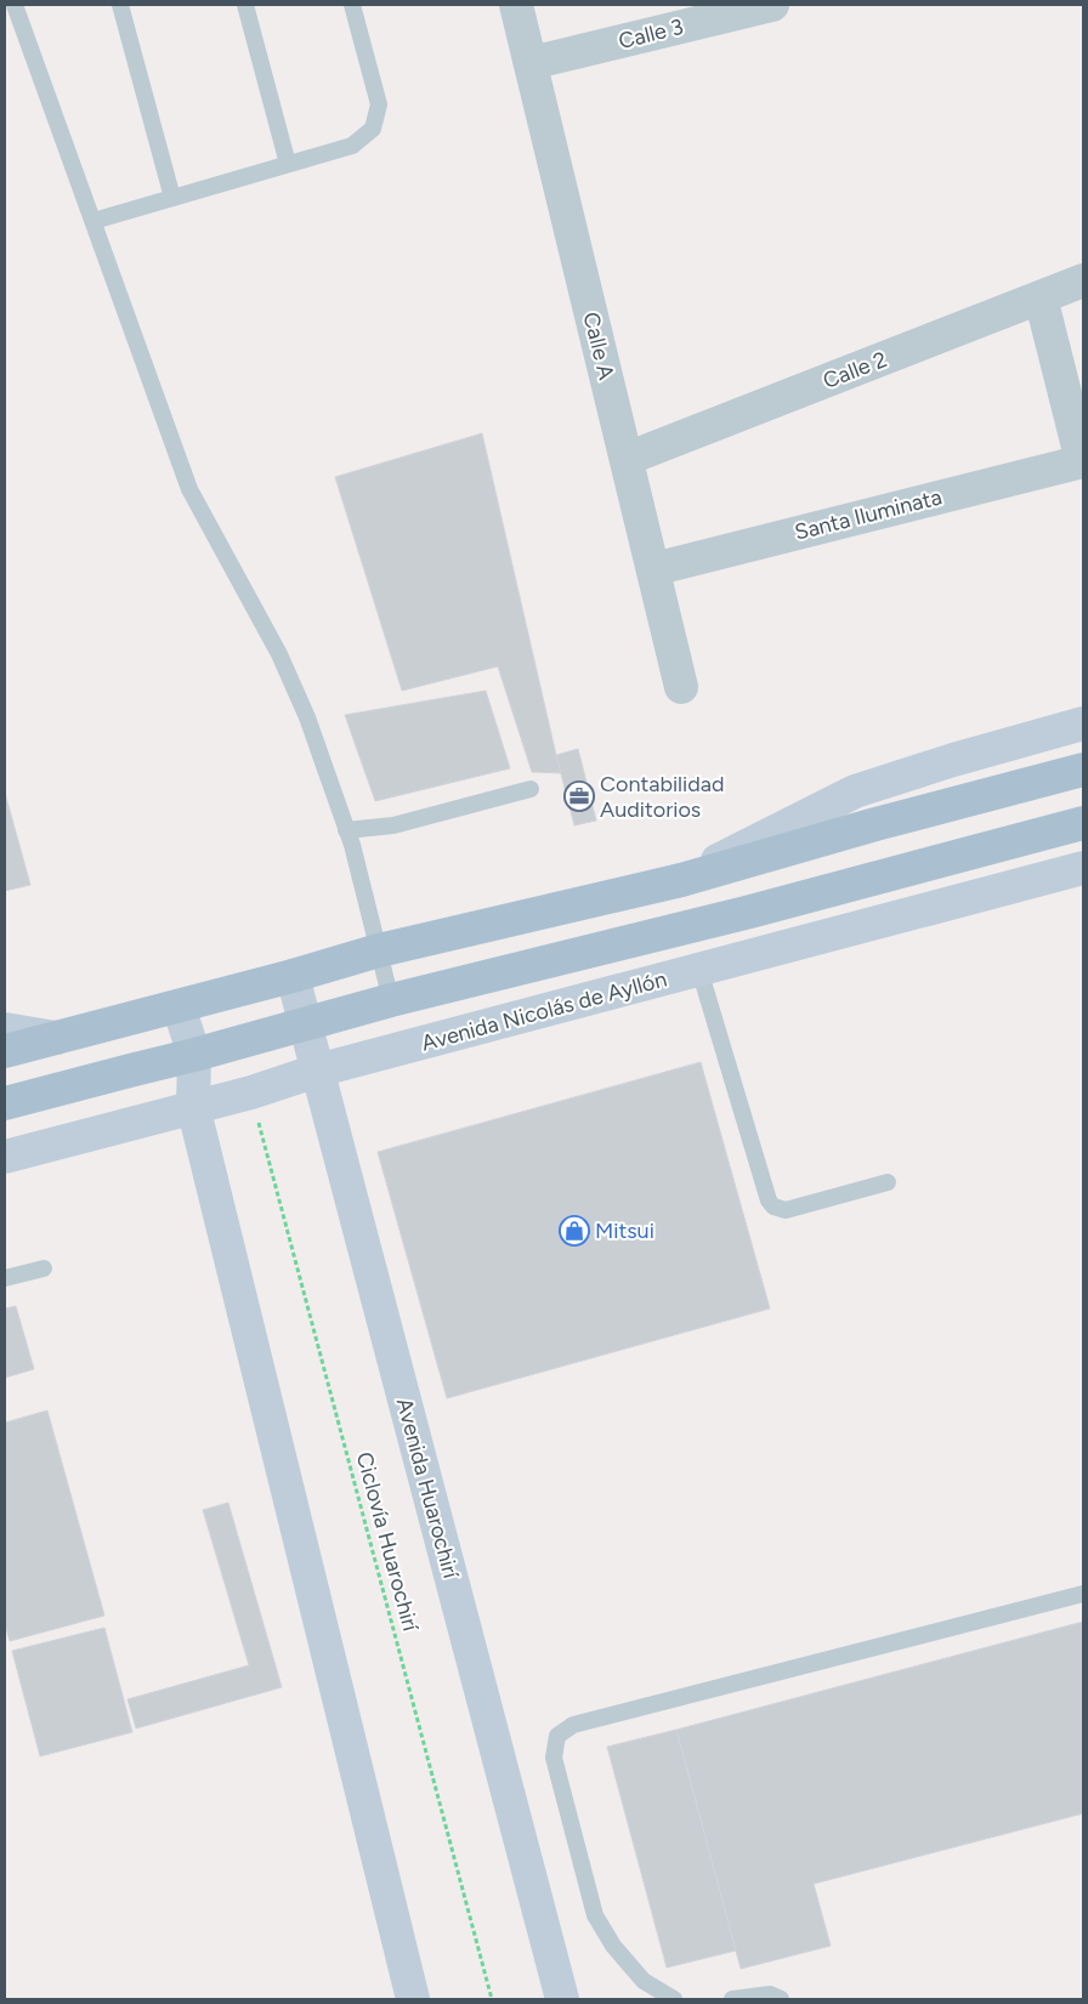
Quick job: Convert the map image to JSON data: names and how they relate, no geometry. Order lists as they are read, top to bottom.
{
  "streets": {
    "main road": ["Avenida Nicolás de Ayllón", "Avenida Huarochirí"],
    "street": [
      "Calle 3",
      "Calle A",
      "Calle 2",
      "Santa Iluminata"
    ],
    "path": ["Ciclovía Huarochirí"]
  },
  "crossings": [
    ["Calle 3", "Calle A"],
    ["Calle A", "Calle 2"],
    ["Calle A", "Santa Iluminata"],
    ["Avenida Nicolás de Ayllón", "Avenida Huarochirí"],
    ["Avenida Nicolás de Ayllón", "Ciclovía Huarochirí"]
  ],
  "places": {
    "office": ["Contabilidad Auditorios"],
    "shop": ["Mitsui"]
  }
}
